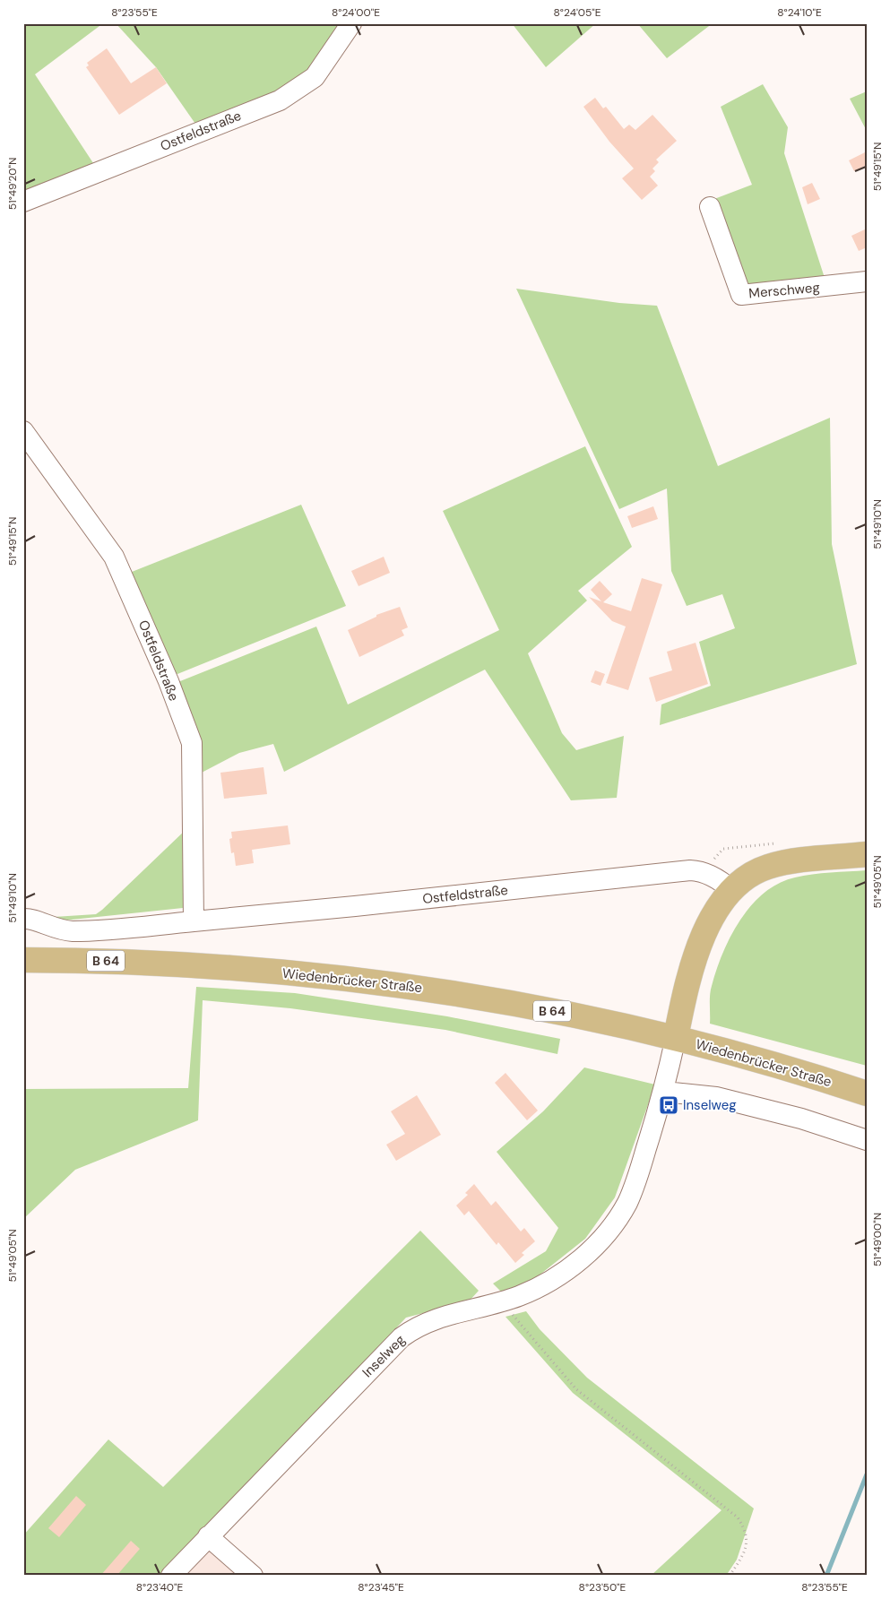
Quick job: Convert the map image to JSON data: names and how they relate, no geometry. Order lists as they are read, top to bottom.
{
  "streets": {
    "main road": ["B 64", "Wiedenbrücker Straße"],
    "street": ["Ostfeldstraße", "Merschweg", "Inselweg"]
  },
  "crossings": [
    ["Wiedenbrücker Straße", "Inselweg"]
  ],
  "places": {
    "bus stop": ["Inselweg"]
  },
  "coordinates": [
    "8°23'55\"E",
    "8°24'00\"E",
    "8°24'05\"E",
    "8°24'10\"E",
    "51°49'15\"N",
    "51°49'20\"N",
    "51°49'10\"N",
    "51°49'05\"N",
    "51°49'00\"N",
    "8°23'40\"E",
    "8°23'45\"E",
    "8°23'50\"E"
  ]
}
